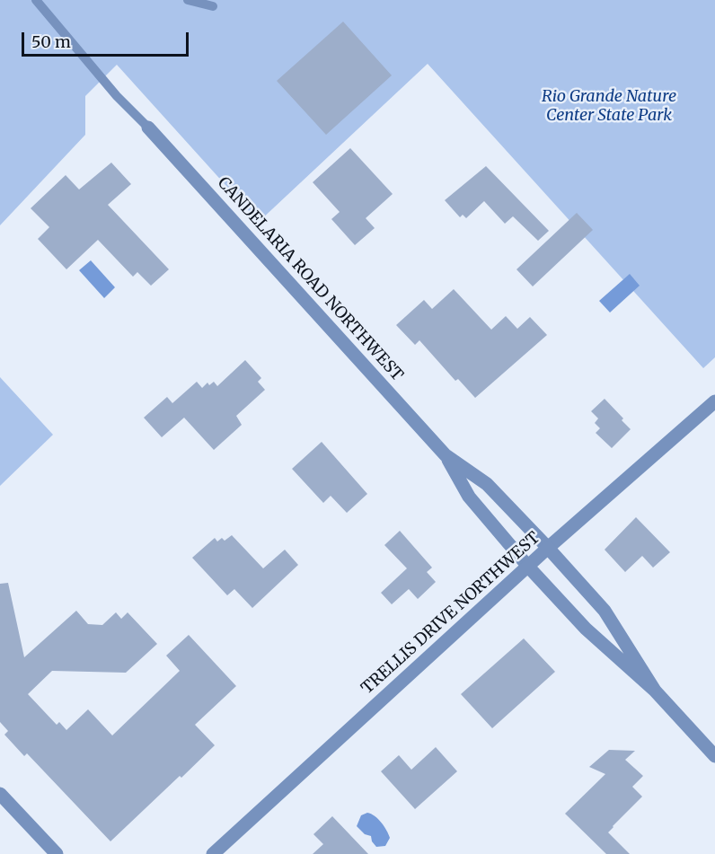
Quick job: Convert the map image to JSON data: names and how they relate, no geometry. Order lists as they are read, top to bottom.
{
  "streets": {
    "street": ["CANDELARIA ROAD NORTHWEST", "TRELLIS DRIVE NORTHWEST"]
  },
  "crossings": [
    ["CANDELARIA ROAD NORTHWEST", "TRELLIS DRIVE NORTHWEST"]
  ],
  "parks": ["Rio Grande Nature Center State Park"],
  "scale_bar": "50 m"
}
